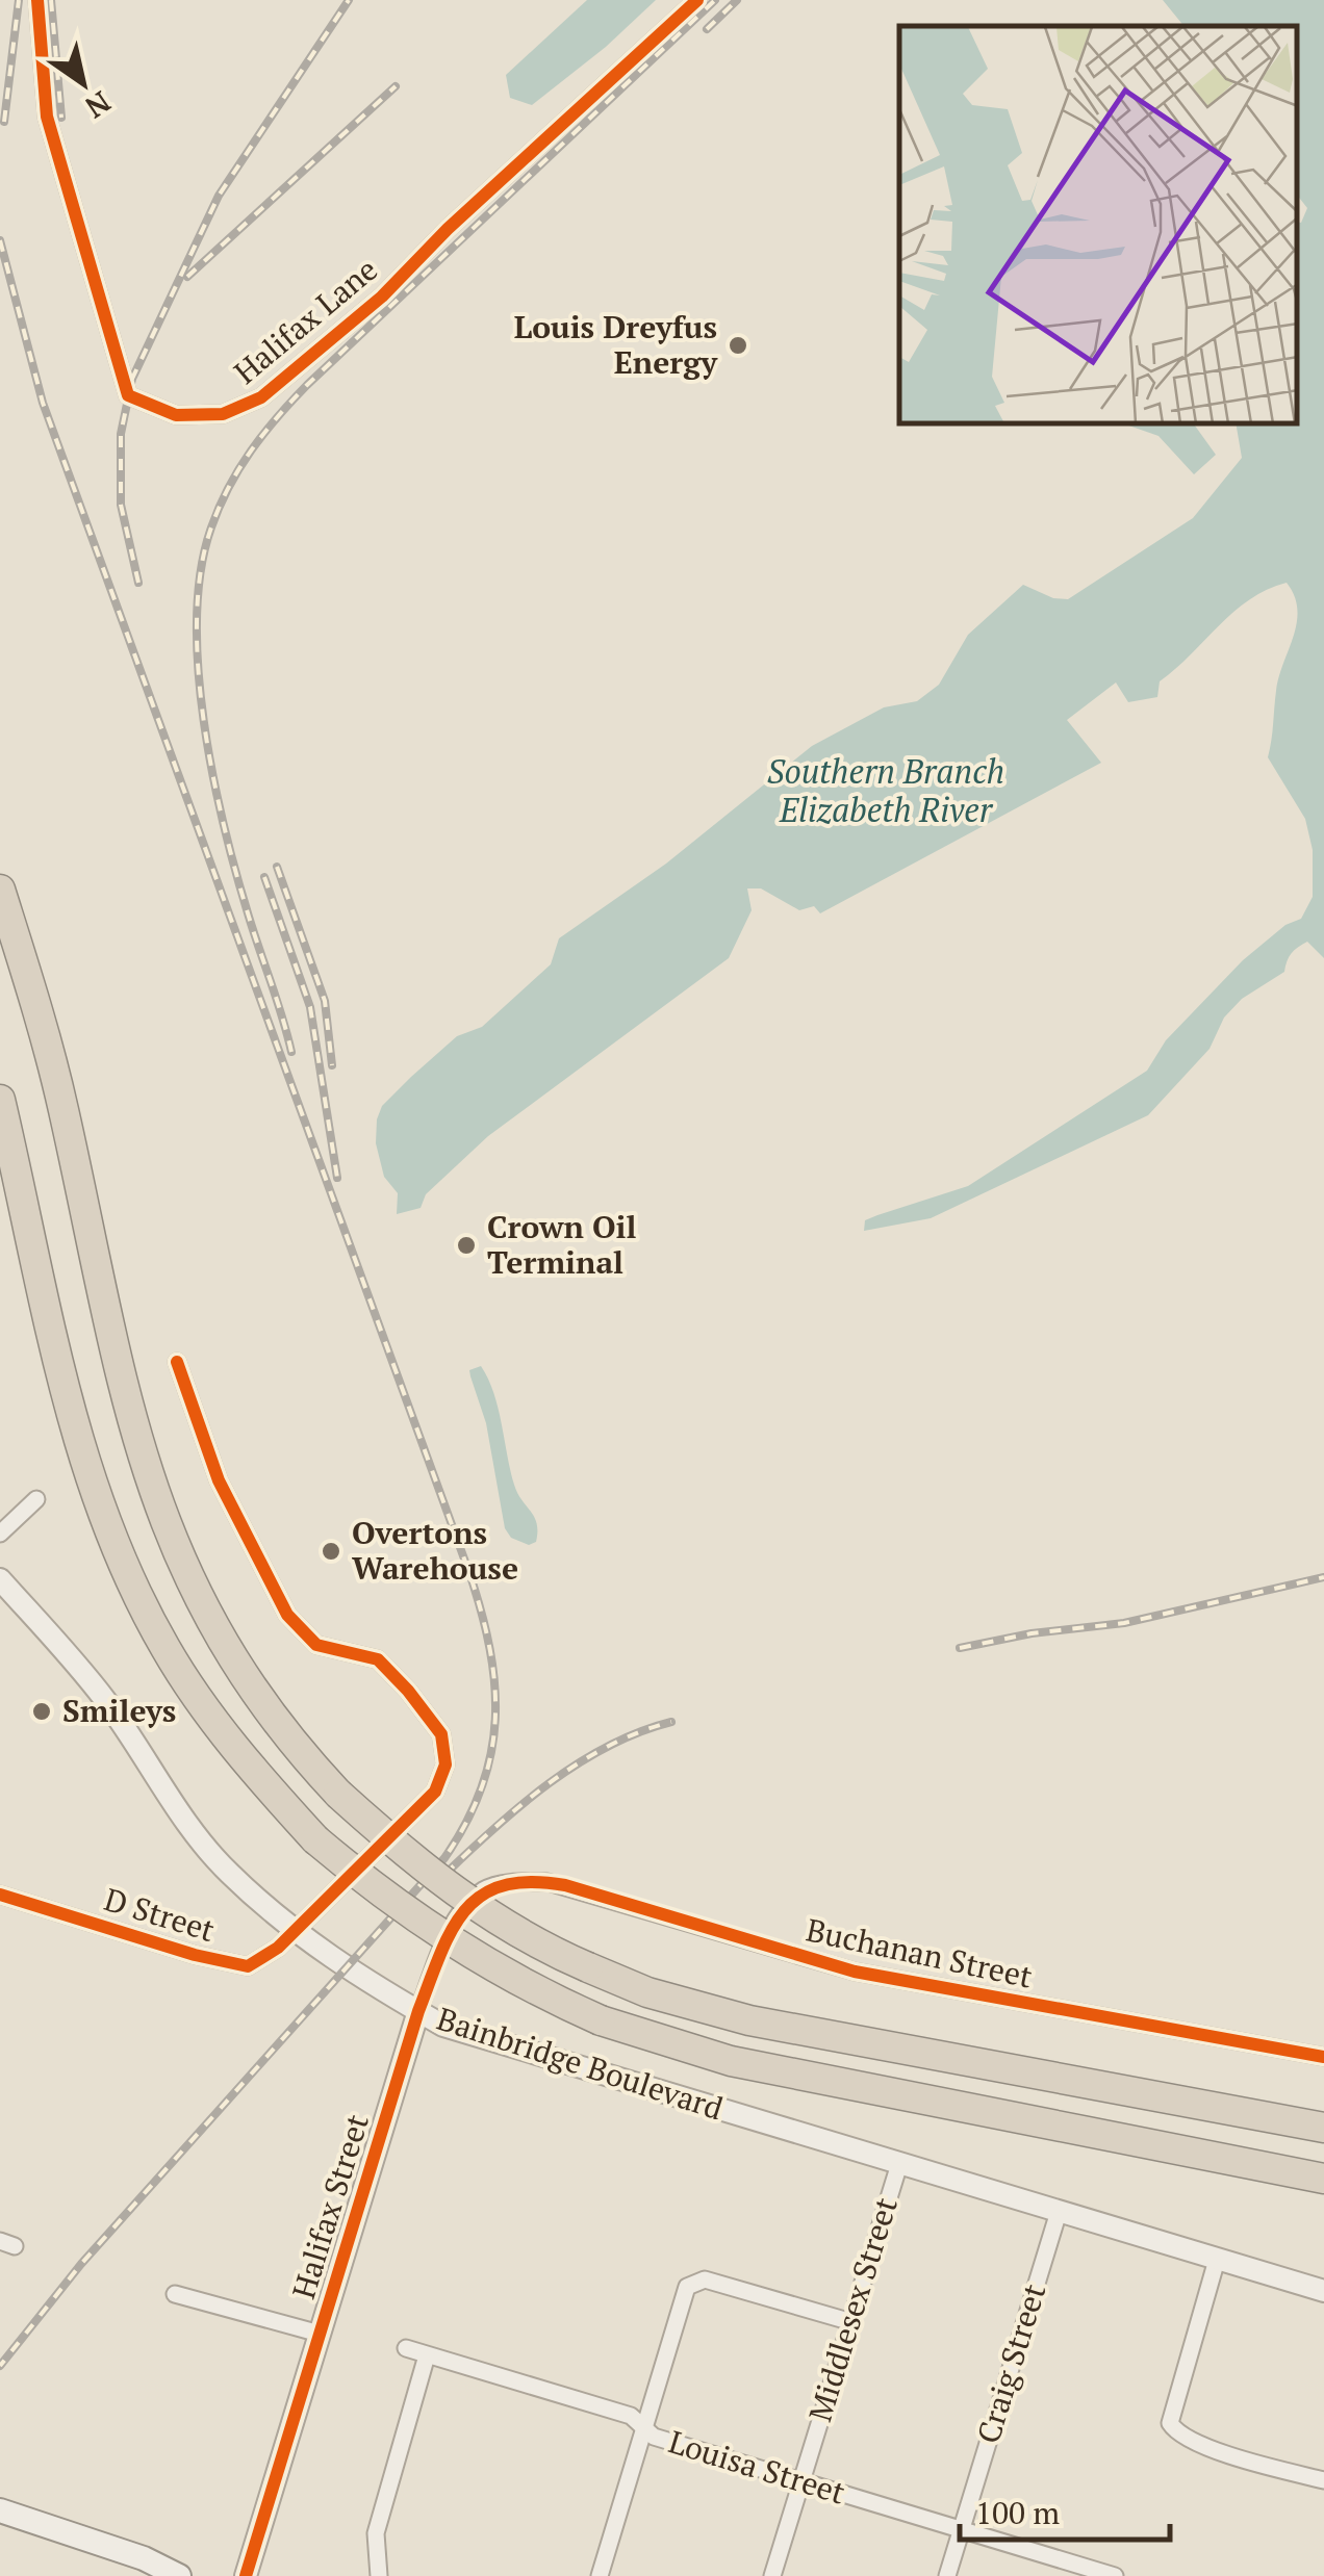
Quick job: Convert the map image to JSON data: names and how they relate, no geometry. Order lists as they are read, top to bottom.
{
  "streets": {
    "street": [
      "Halifax Lane",
      "D Street",
      "Buchanan Street",
      "Bainbridge Boulevard",
      "Halifax Street",
      "Middlesex Street",
      "Craig Street",
      "Louisa Street"
    ]
  },
  "crossings": [
    ["D Street", "Bainbridge Boulevard"],
    ["Buchanan Street", "Halifax Street"],
    ["Bainbridge Boulevard", "Halifax Street"],
    ["Bainbridge Boulevard", "Middlesex Street"],
    ["Bainbridge Boulevard", "Craig Street"],
    ["Middlesex Street", "Louisa Street"],
    ["Craig Street", "Louisa Street"]
  ],
  "water": ["Southern Branch Elizabeth River"],
  "places": [
    "Louis Dreyfus Energy",
    "Crown Oil Terminal",
    "Overtons Warehouse",
    "Smileys"
  ],
  "scale_bar": "100 m",
  "north": "bottom right"
}
